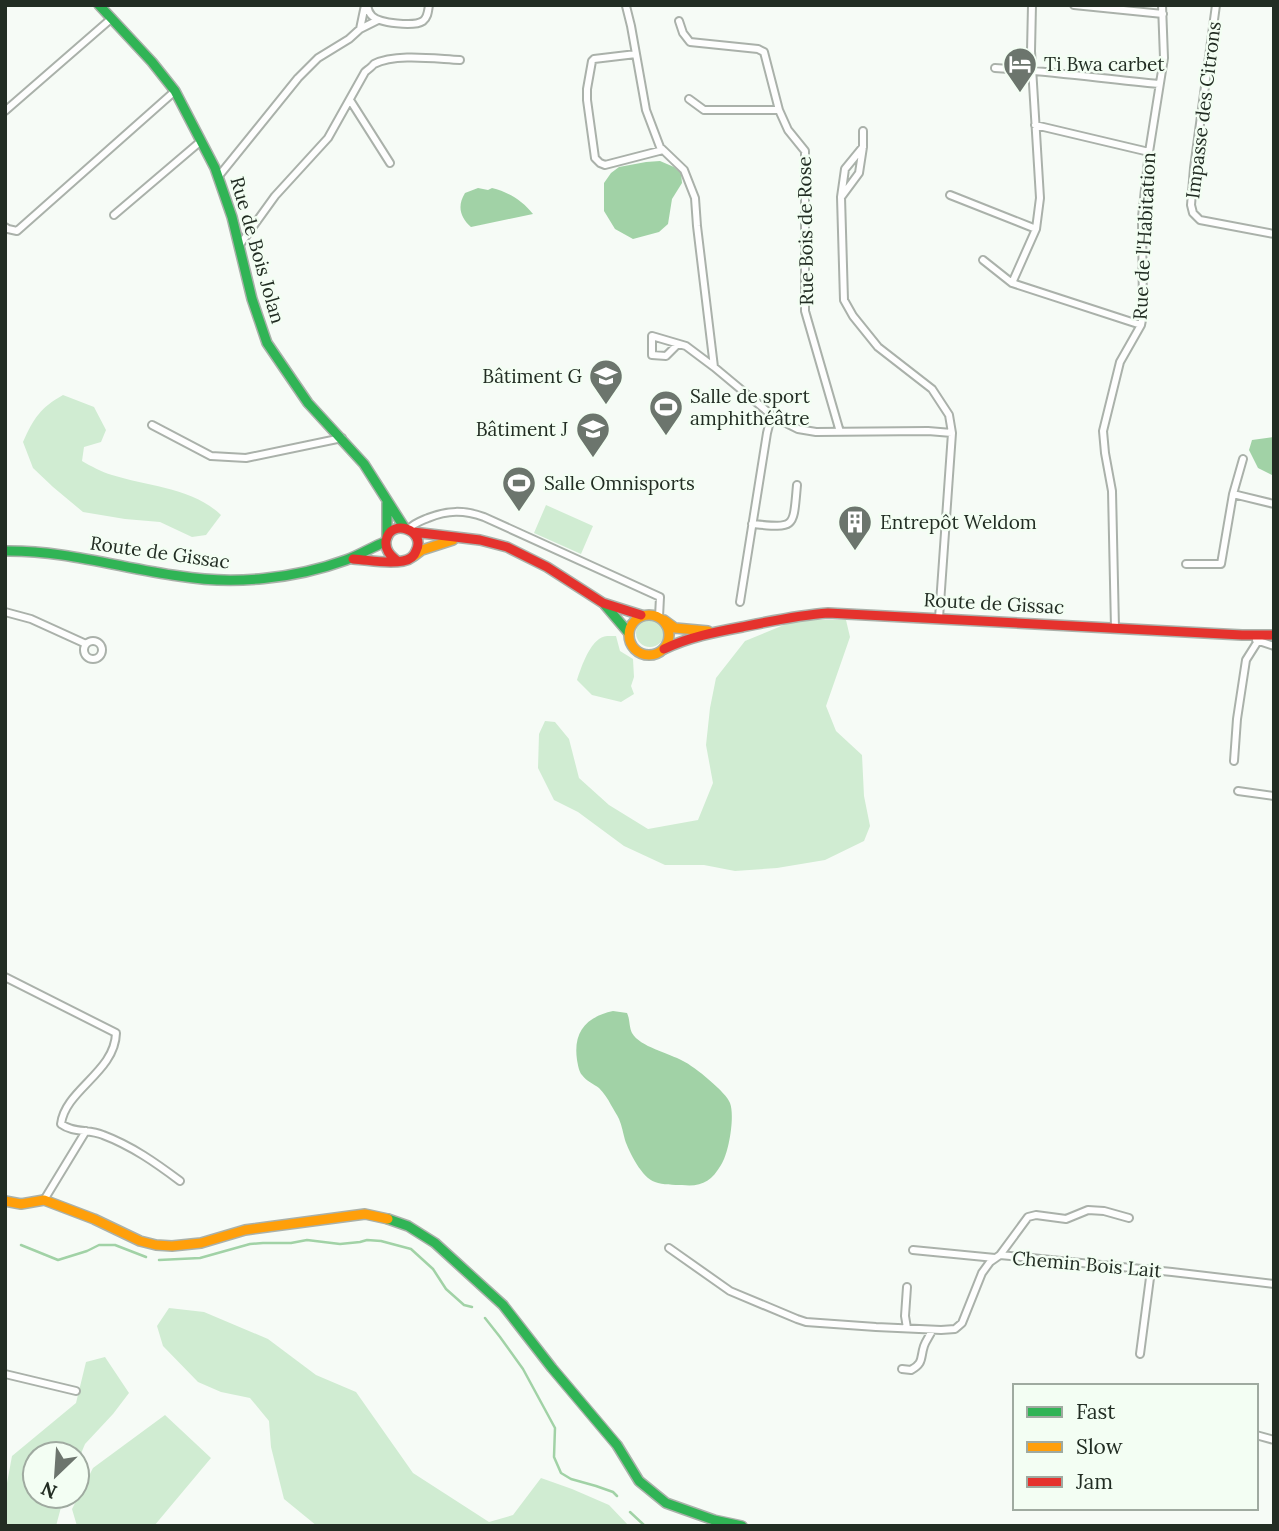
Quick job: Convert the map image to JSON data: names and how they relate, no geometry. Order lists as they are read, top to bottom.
{
  "streets": {
    "main road": ["Rue de Bois Jolan", "Route de Gissac"],
    "street": [
      "Impasse des Citrons",
      "Rue Bois de Rose",
      "Rue de l'Habitation",
      "Chemin Bois Lait"
    ]
  },
  "crossings": [
    ["Rue de l'Habitation", "Route de Gissac"],
    ["Rue de Bois Jolan", "Route de Gissac"]
  ],
  "places": {
    "hotel": ["Ti Bwa carbet"],
    "school or university": ["Bâtiment G", "Bâtiment J"],
    "sports": ["Salle de sport amphithéâtre", "Salle Omnisports"],
    "building": ["Entrepôt Weldom"]
  },
  "legend": ["Fast", "Slow", "Jam"],
  "north": "bottom left"
}
